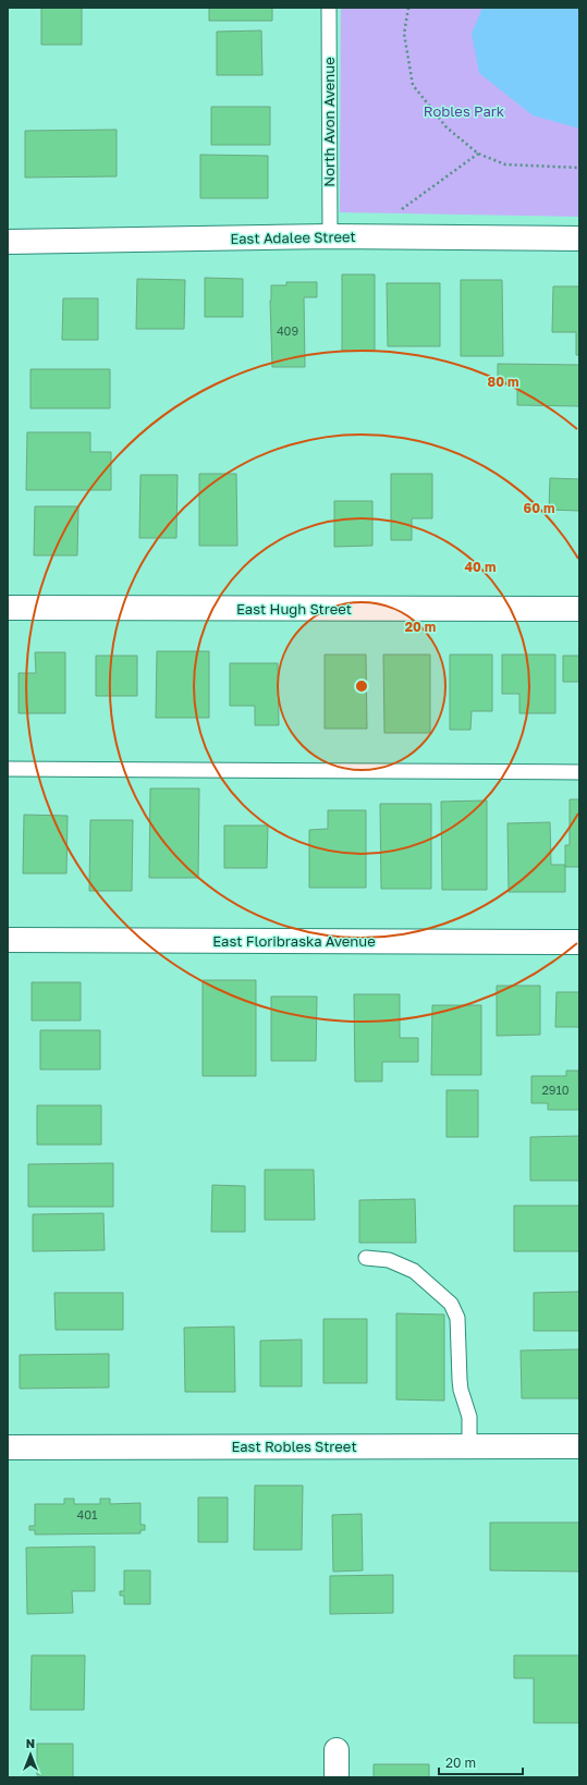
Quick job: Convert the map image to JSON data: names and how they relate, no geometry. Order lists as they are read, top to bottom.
{
  "streets": {
    "street": [
      "East Adalee Street",
      "East Hugh Street",
      "East Floribraska Avenue",
      "East Robles Street"
    ],
    "lane": ["North Avon Avenue"]
  },
  "crossings": [
    ["North Avon Avenue", "East Adalee Street"]
  ],
  "parks": ["Robles Park"],
  "house_numbers": ["409", "2910", "401"],
  "scale_bar": "20 m",
  "north": "top",
  "rings": [
    "80 m",
    "60 m",
    "40 m",
    "20 m"
  ]
}
